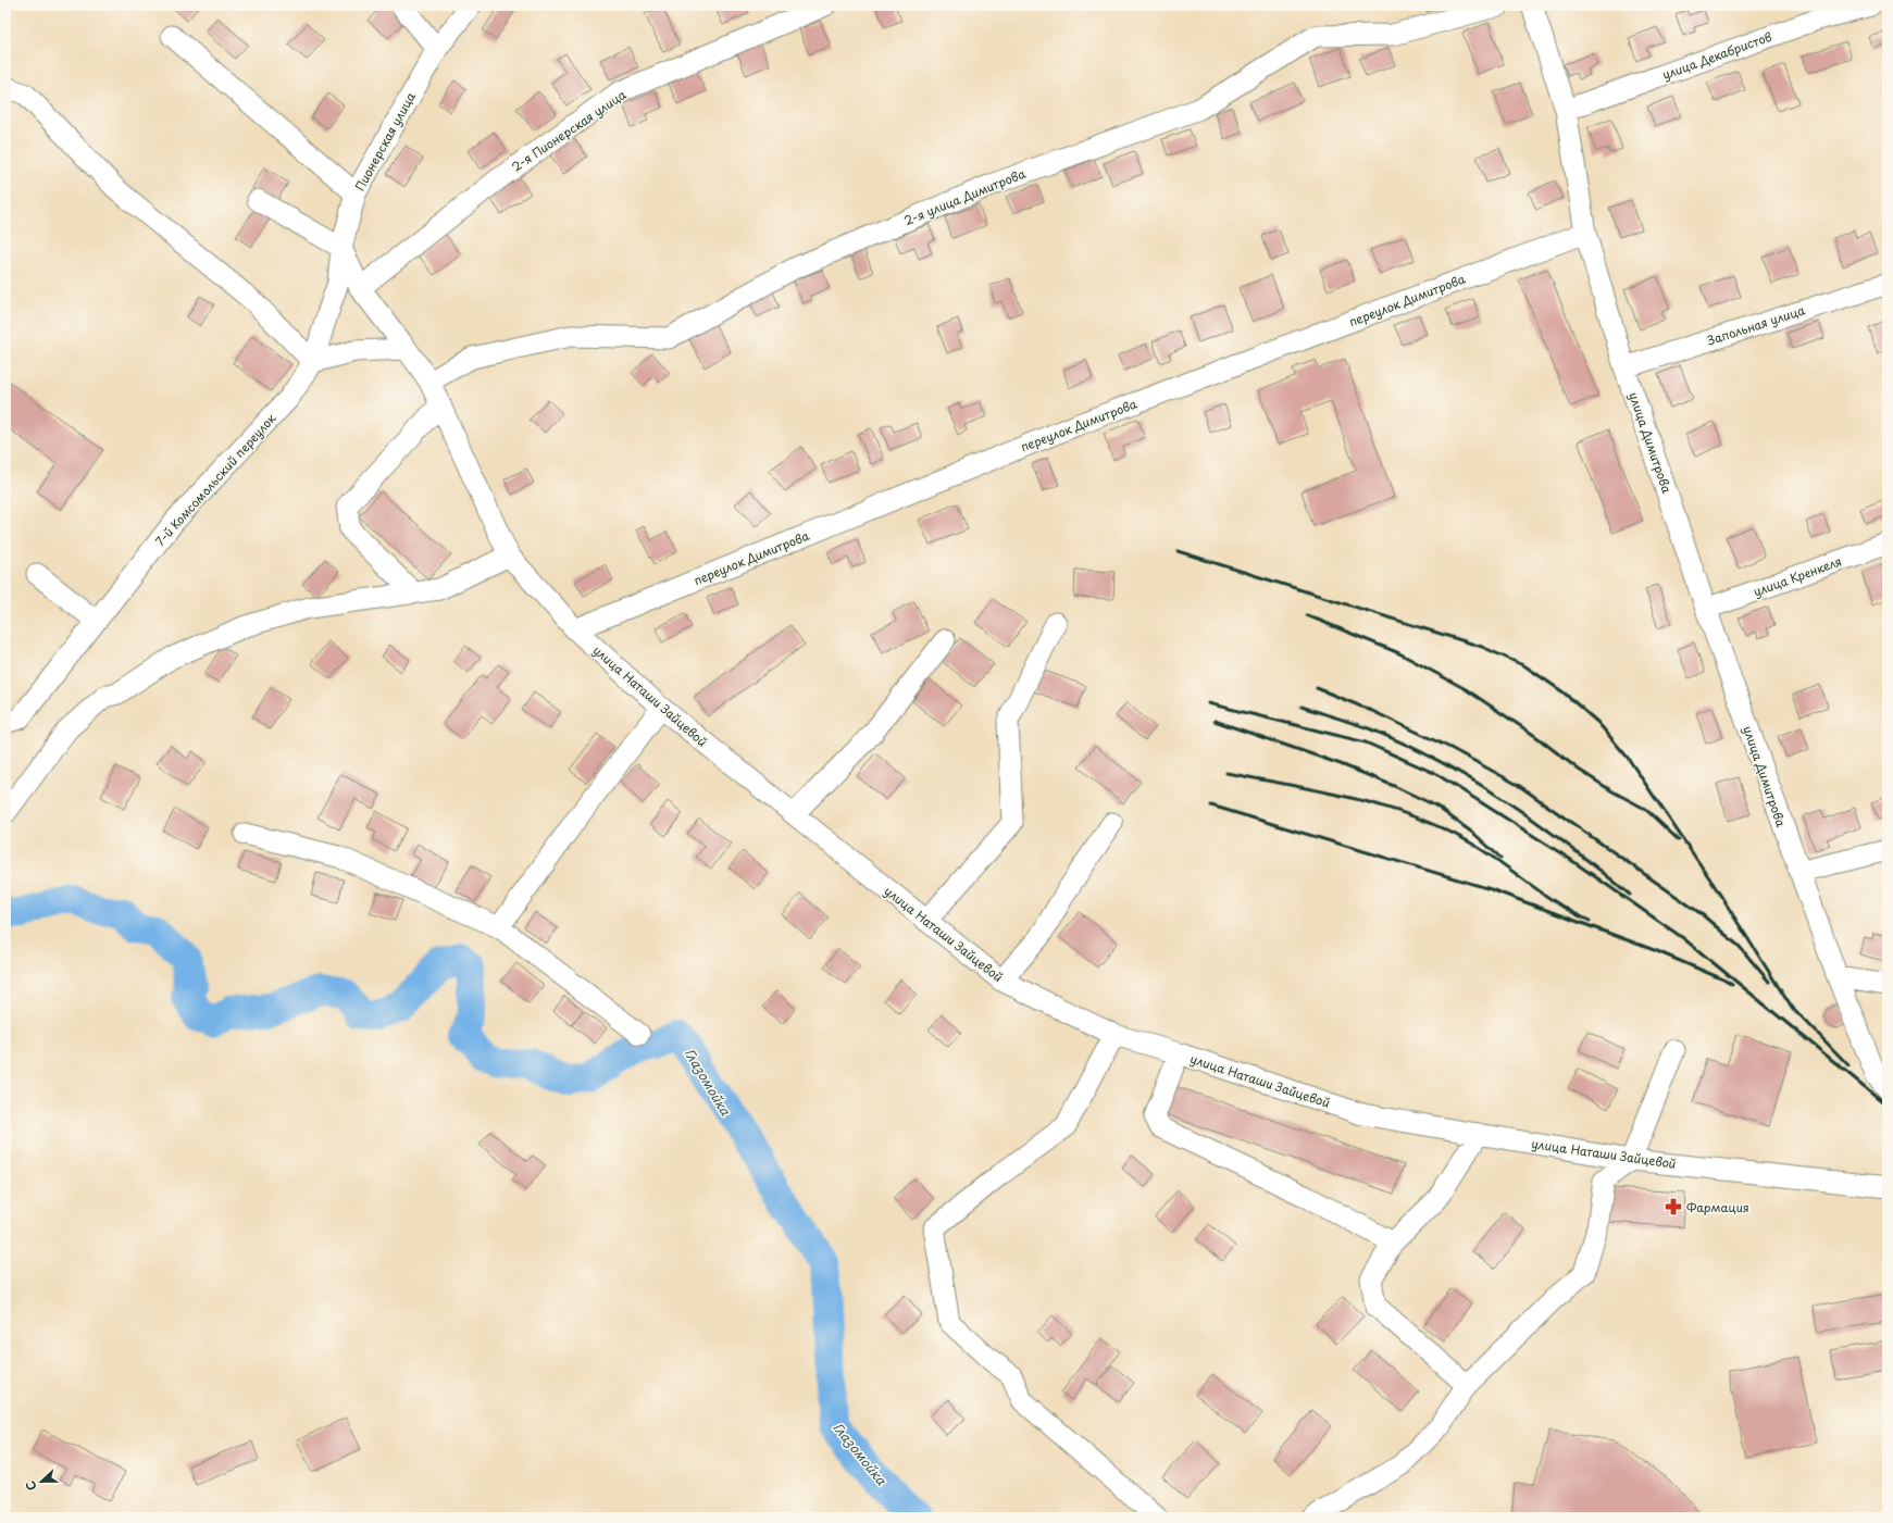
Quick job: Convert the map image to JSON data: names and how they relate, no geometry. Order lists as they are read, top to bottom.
{
  "streets": {
    "street": [
      "улица Декабристов",
      "2-я Пионерская улица",
      "Пионерская улица",
      "2-я улица Димитрова",
      "переулок Димитрова",
      "Запольная улица",
      "улица Димитрова",
      "7-й Комсомольский переулок",
      "улица Кренкеля",
      "улица Наташи Зайцевой"
    ]
  },
  "crossings": [
    ["улица Декабристов", "улица Димитрова"],
    ["2-я Пионерская улица", "улица Наташи Зайцевой"],
    ["Пионерская улица", "7-й Комсомольский переулок"],
    ["2-я улица Димитрова", "улица Наташи Зайцевой"],
    ["переулок Димитрова", "улица Димитрова"],
    ["переулок Димитрова", "улица Наташи Зайцевой"],
    ["Запольная улица", "улица Димитрова"],
    ["улица Димитрова", "улица Кренкеля"]
  ],
  "water": ["Глазомойка"],
  "places": {
    "pharmacy": ["Фармация"]
  },
  "north": "left"
}
